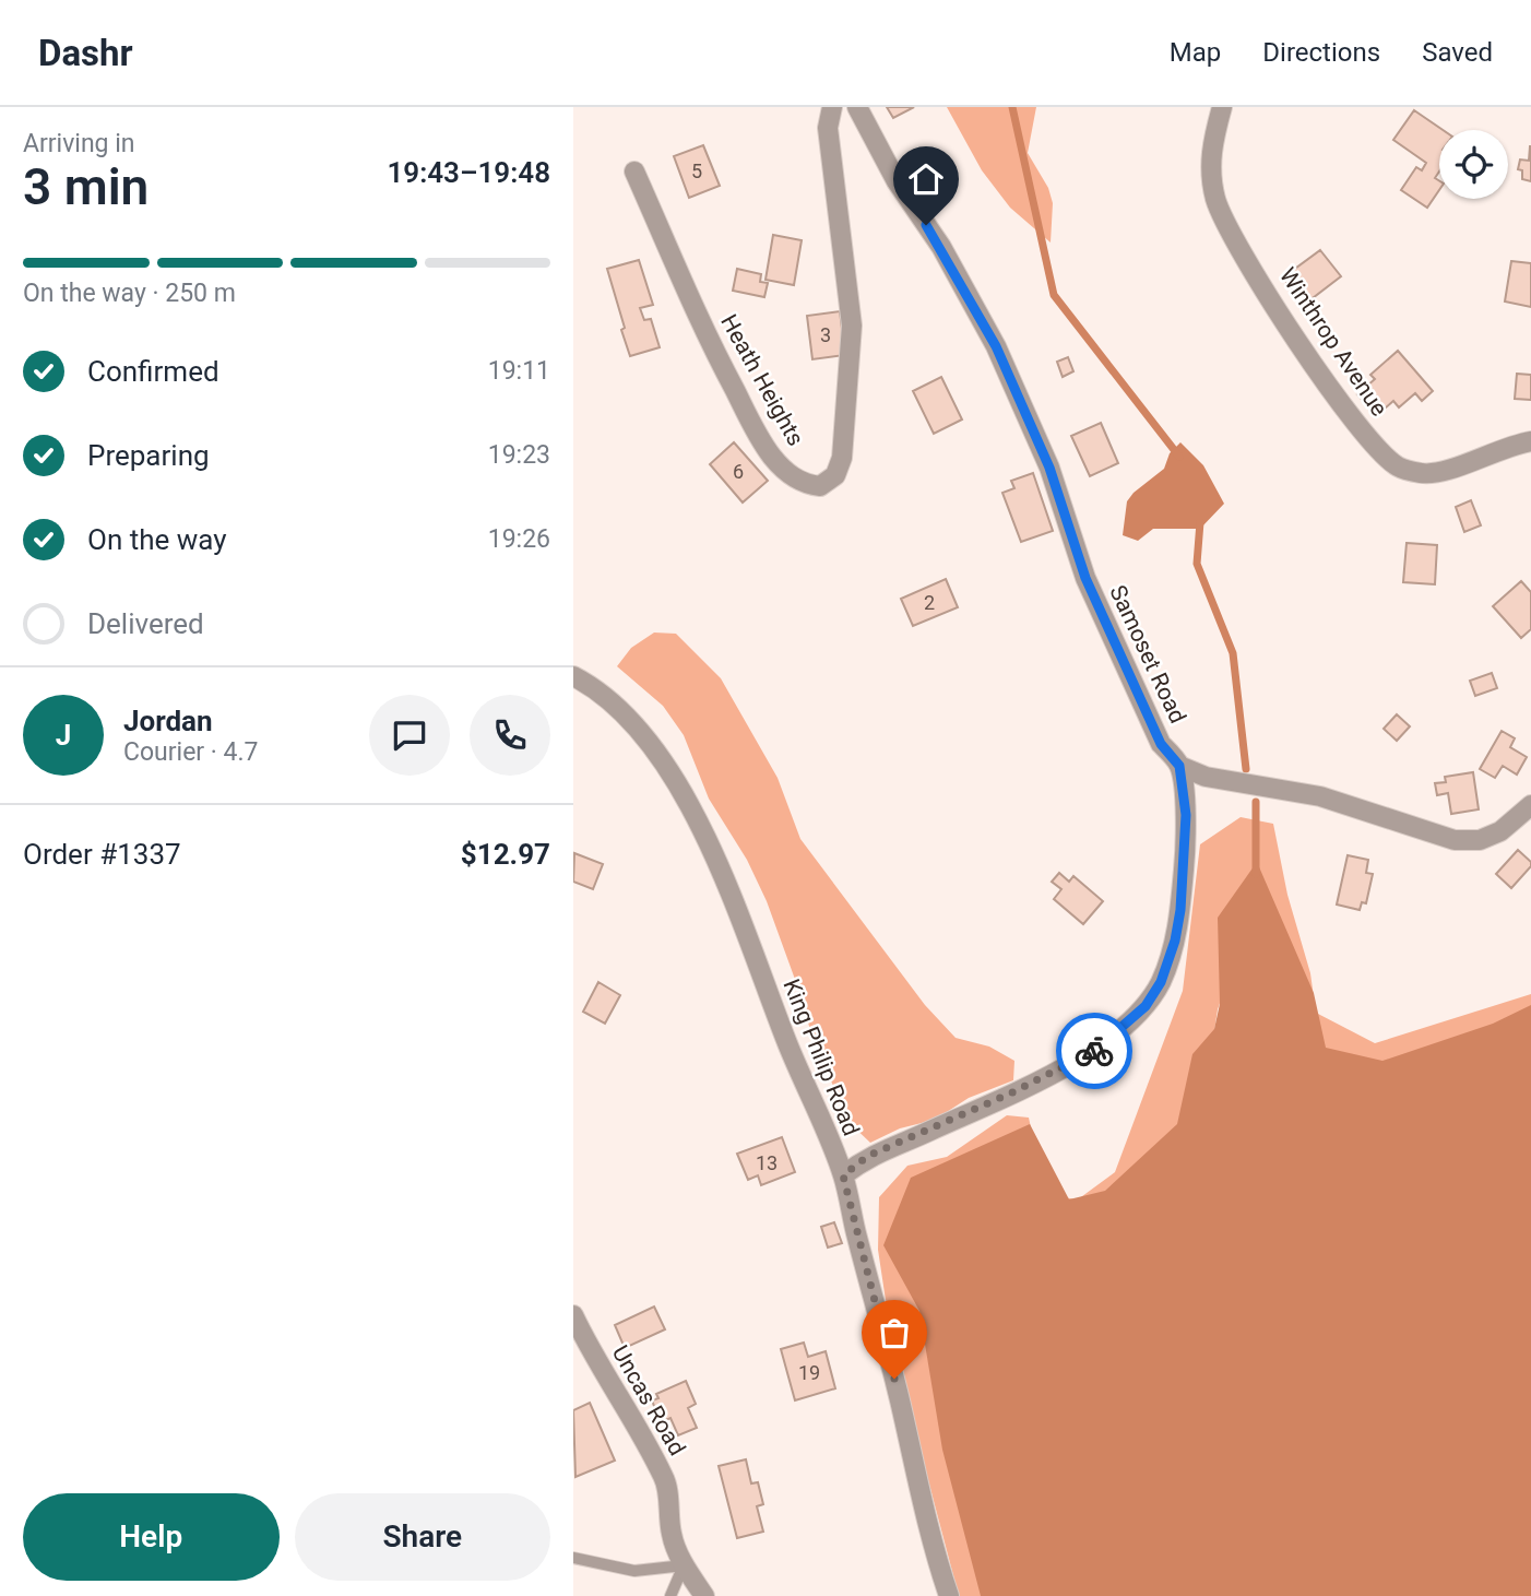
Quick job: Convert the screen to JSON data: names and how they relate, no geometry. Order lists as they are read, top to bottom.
{
  "streets": {
    "street": [
      "Winthrop Avenue",
      "Heath Heights",
      "Samoset Road",
      "King Philip Road",
      "Uncas Road"
    ]
  },
  "crossings": [
    ["Samoset Road", "King Philip Road"]
  ],
  "house_numbers": [
    "5",
    "3",
    "6",
    "2",
    "13",
    "19"
  ],
  "page": {
    "header": "Dashr",
    "nav": ["Map", "Directions", "Saved"],
    "heading": ["3 min", "Arriving in", "19:43–19:48"],
    "panel": [
      "Jordan",
      "Courier · 4.7",
      "Order #1337",
      "$12.97"
    ],
    "bar": "On the way · 250 m",
    "list": [
      ["Confirmed", "19:11"],
      ["Preparing", "19:23"],
      ["On the way", "19:26"],
      "Delivered"
    ],
    "round": "J",
    "buttons": ["Help", "Share"]
  }
}
